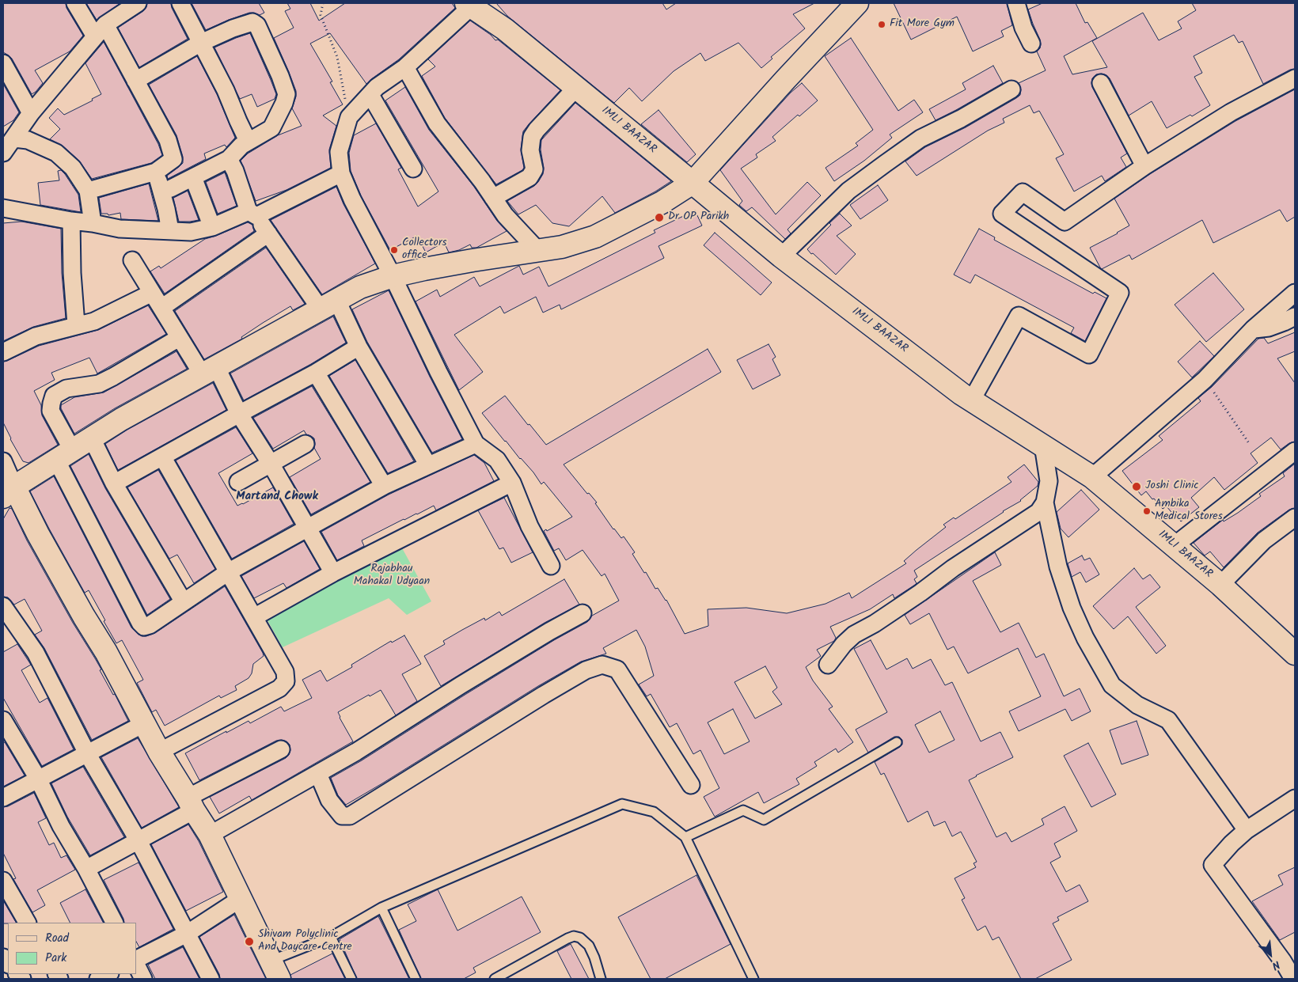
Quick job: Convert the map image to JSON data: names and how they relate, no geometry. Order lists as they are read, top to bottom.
{
  "streets": {
    "main road": ["IMLI BAAZAR"]
  },
  "districts": ["Martand Chowk"],
  "parks": ["Rajabhau Mahakal Udyaan"],
  "places": [
    "Fit More Gym",
    "Dr OP Parikh",
    "Collectors office",
    "Joshi Clinic",
    "Ambika Medical Stores",
    "Shivam Polyclinic And Daycare Centre"
  ],
  "legend": ["Road", "Park"],
  "north": "bottom right"
}
